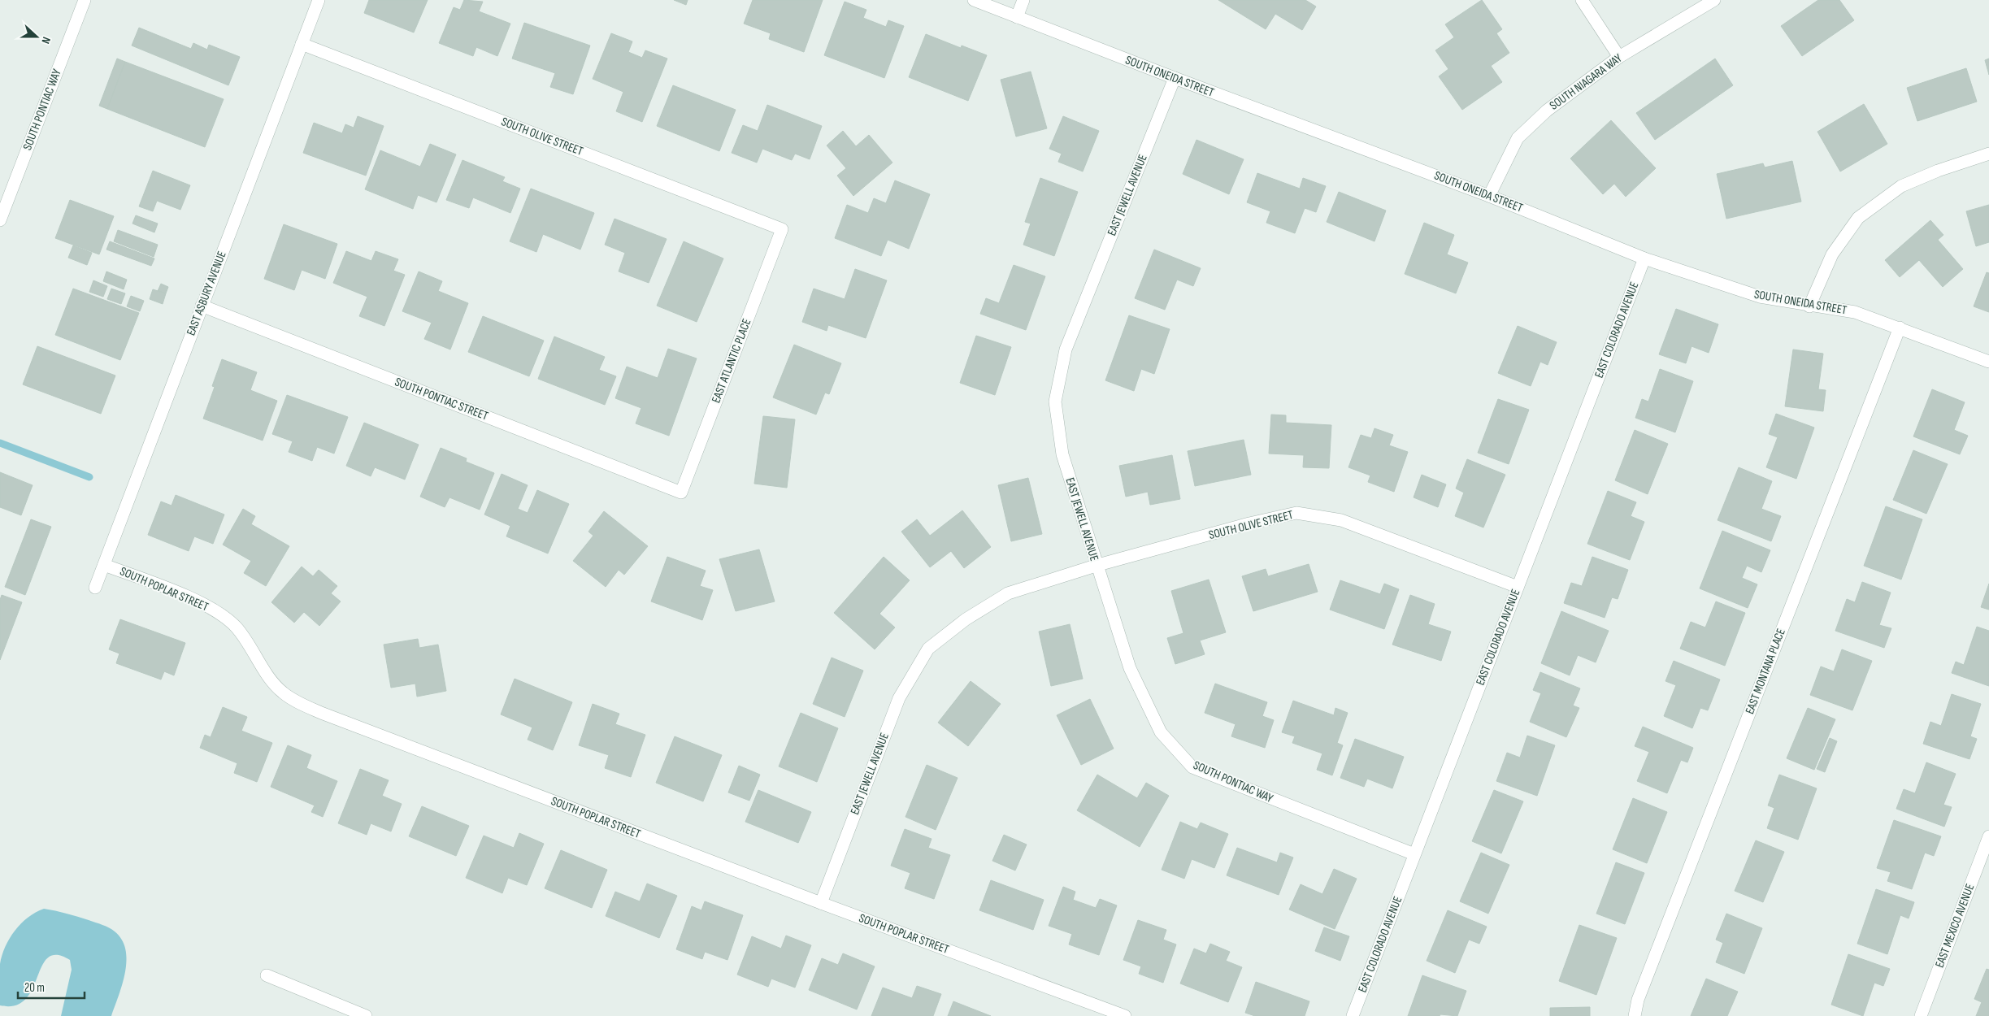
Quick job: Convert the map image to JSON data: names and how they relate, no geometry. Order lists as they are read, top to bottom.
{
  "streets": {
    "street": [
      "SOUTH ONEIDA STREET",
      "SOUTH NIAGARA WAY",
      "SOUTH PONTIAC WAY",
      "SOUTH OLIVE STREET",
      "EAST JEWELL AVENUE",
      "EAST ASBURY AVENUE",
      "EAST COLORADO AVENUE",
      "EAST ATLANTIC PLACE",
      "SOUTH PONTIAC STREET",
      "SOUTH POPLAR STREET",
      "EAST MONTANA PLACE",
      "EAST MEXICO AVENUE"
    ]
  },
  "crossings": [
    ["SOUTH ONEIDA STREET", "SOUTH NIAGARA WAY"],
    ["SOUTH ONEIDA STREET", "EAST JEWELL AVENUE"],
    ["SOUTH ONEIDA STREET", "EAST COLORADO AVENUE"],
    ["SOUTH ONEIDA STREET", "EAST MONTANA PLACE"],
    ["SOUTH PONTIAC WAY", "SOUTH OLIVE STREET"],
    ["SOUTH PONTIAC WAY", "EAST JEWELL AVENUE"],
    ["SOUTH PONTIAC WAY", "EAST COLORADO AVENUE"],
    ["SOUTH OLIVE STREET", "EAST JEWELL AVENUE"],
    ["SOUTH OLIVE STREET", "EAST ASBURY AVENUE"],
    ["SOUTH OLIVE STREET", "EAST COLORADO AVENUE"],
    ["SOUTH OLIVE STREET", "EAST ATLANTIC PLACE"],
    ["EAST JEWELL AVENUE", "SOUTH POPLAR STREET"],
    ["EAST ASBURY AVENUE", "SOUTH PONTIAC STREET"],
    ["EAST ASBURY AVENUE", "SOUTH POPLAR STREET"],
    ["EAST ATLANTIC PLACE", "SOUTH PONTIAC STREET"]
  ],
  "scale_bar": "20 m",
  "north": "right"
}
